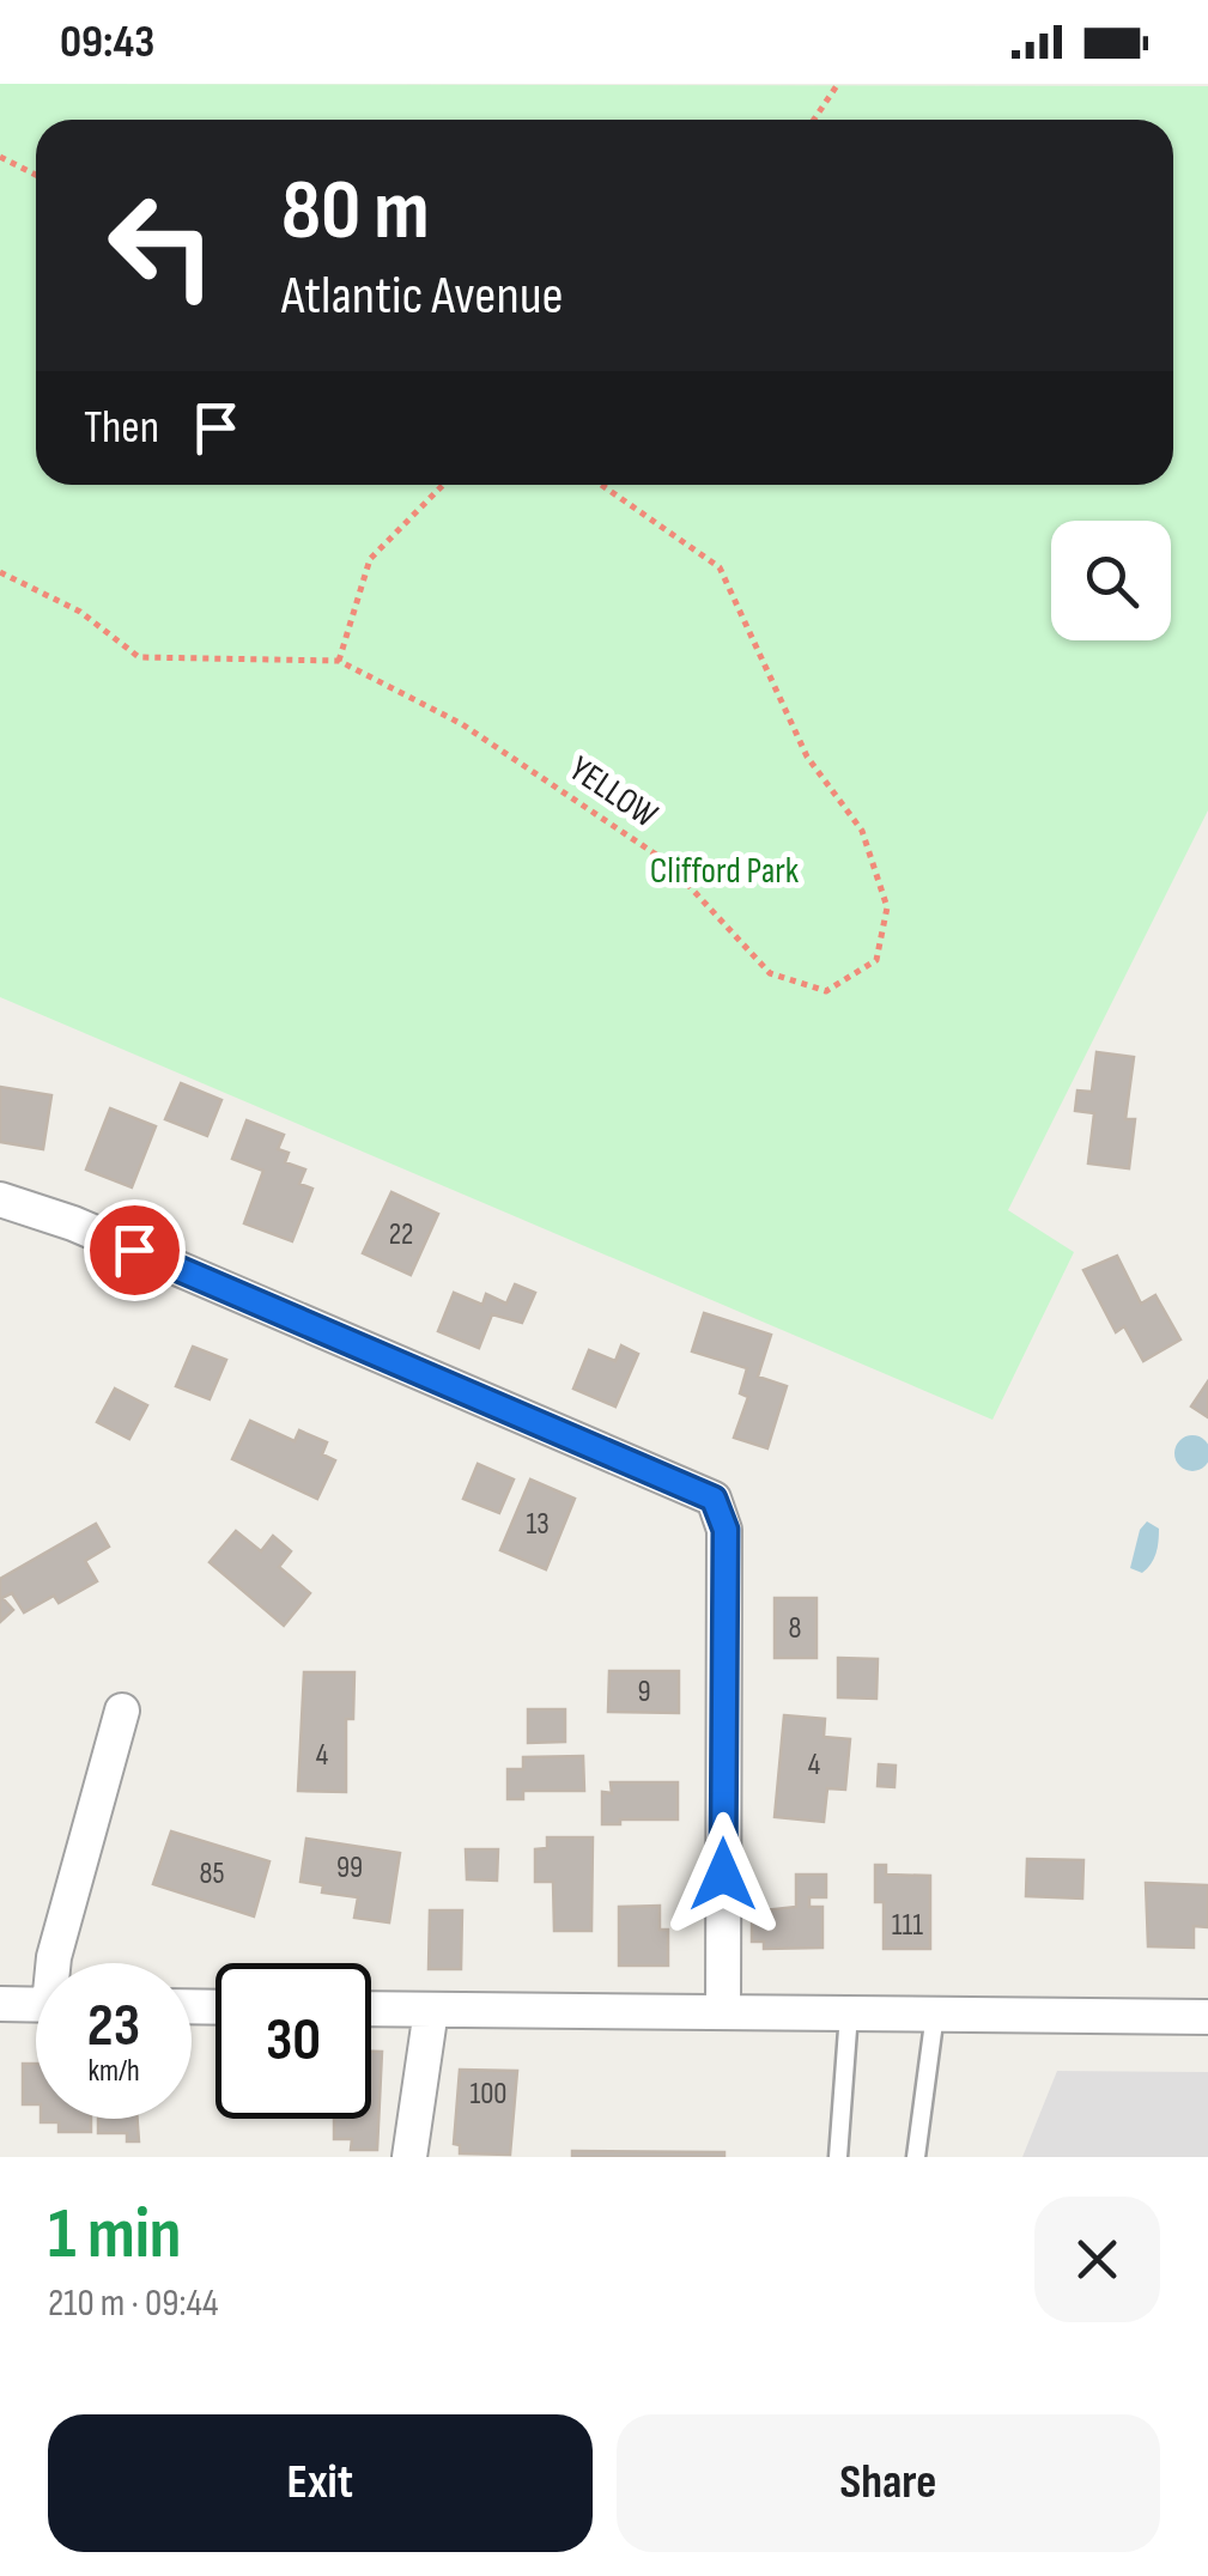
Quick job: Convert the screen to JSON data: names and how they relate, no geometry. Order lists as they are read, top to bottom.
{
  "streets": {
    "path": ["YELLOW"]
  },
  "parks": ["Clifford Park"],
  "house_numbers": [
    "22",
    "13",
    "8",
    "9",
    "4",
    "4",
    "99",
    "85",
    "111",
    "100"
  ],
  "page": {
    "status": "09:43",
    "turn": ["80 m", "Atlantic Avenue"],
    "then": "Then",
    "speed": "23 km/h",
    "limit": "30",
    "heading": ["1 min", "210 m · 09:44"],
    "buttons": ["Exit", "Share"]
  }
}
